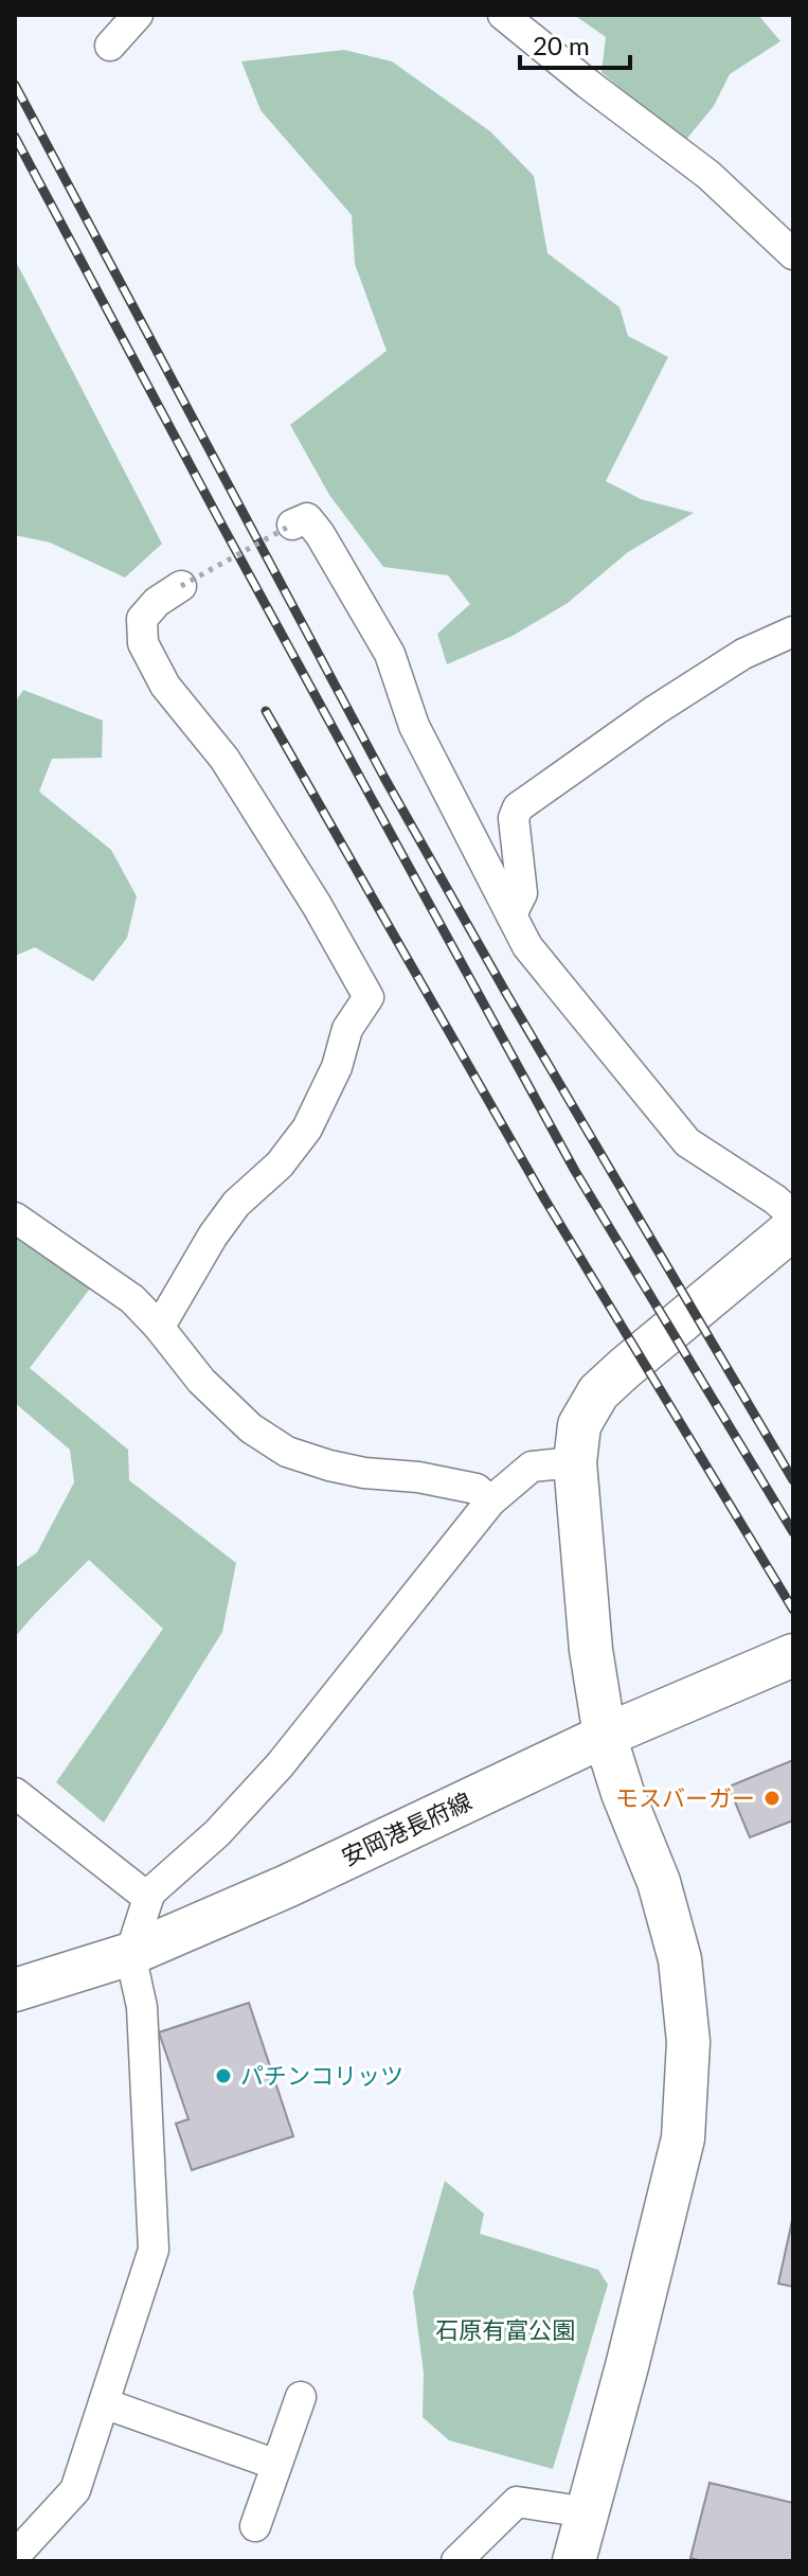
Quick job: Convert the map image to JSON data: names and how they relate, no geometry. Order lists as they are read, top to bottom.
{
  "streets": {
    "street": ["安岡港長府線"]
  },
  "parks": ["石原有富公園"],
  "places": ["モスバーガー", "パチンコリッツ"],
  "scale_bar": "20 m"
}
